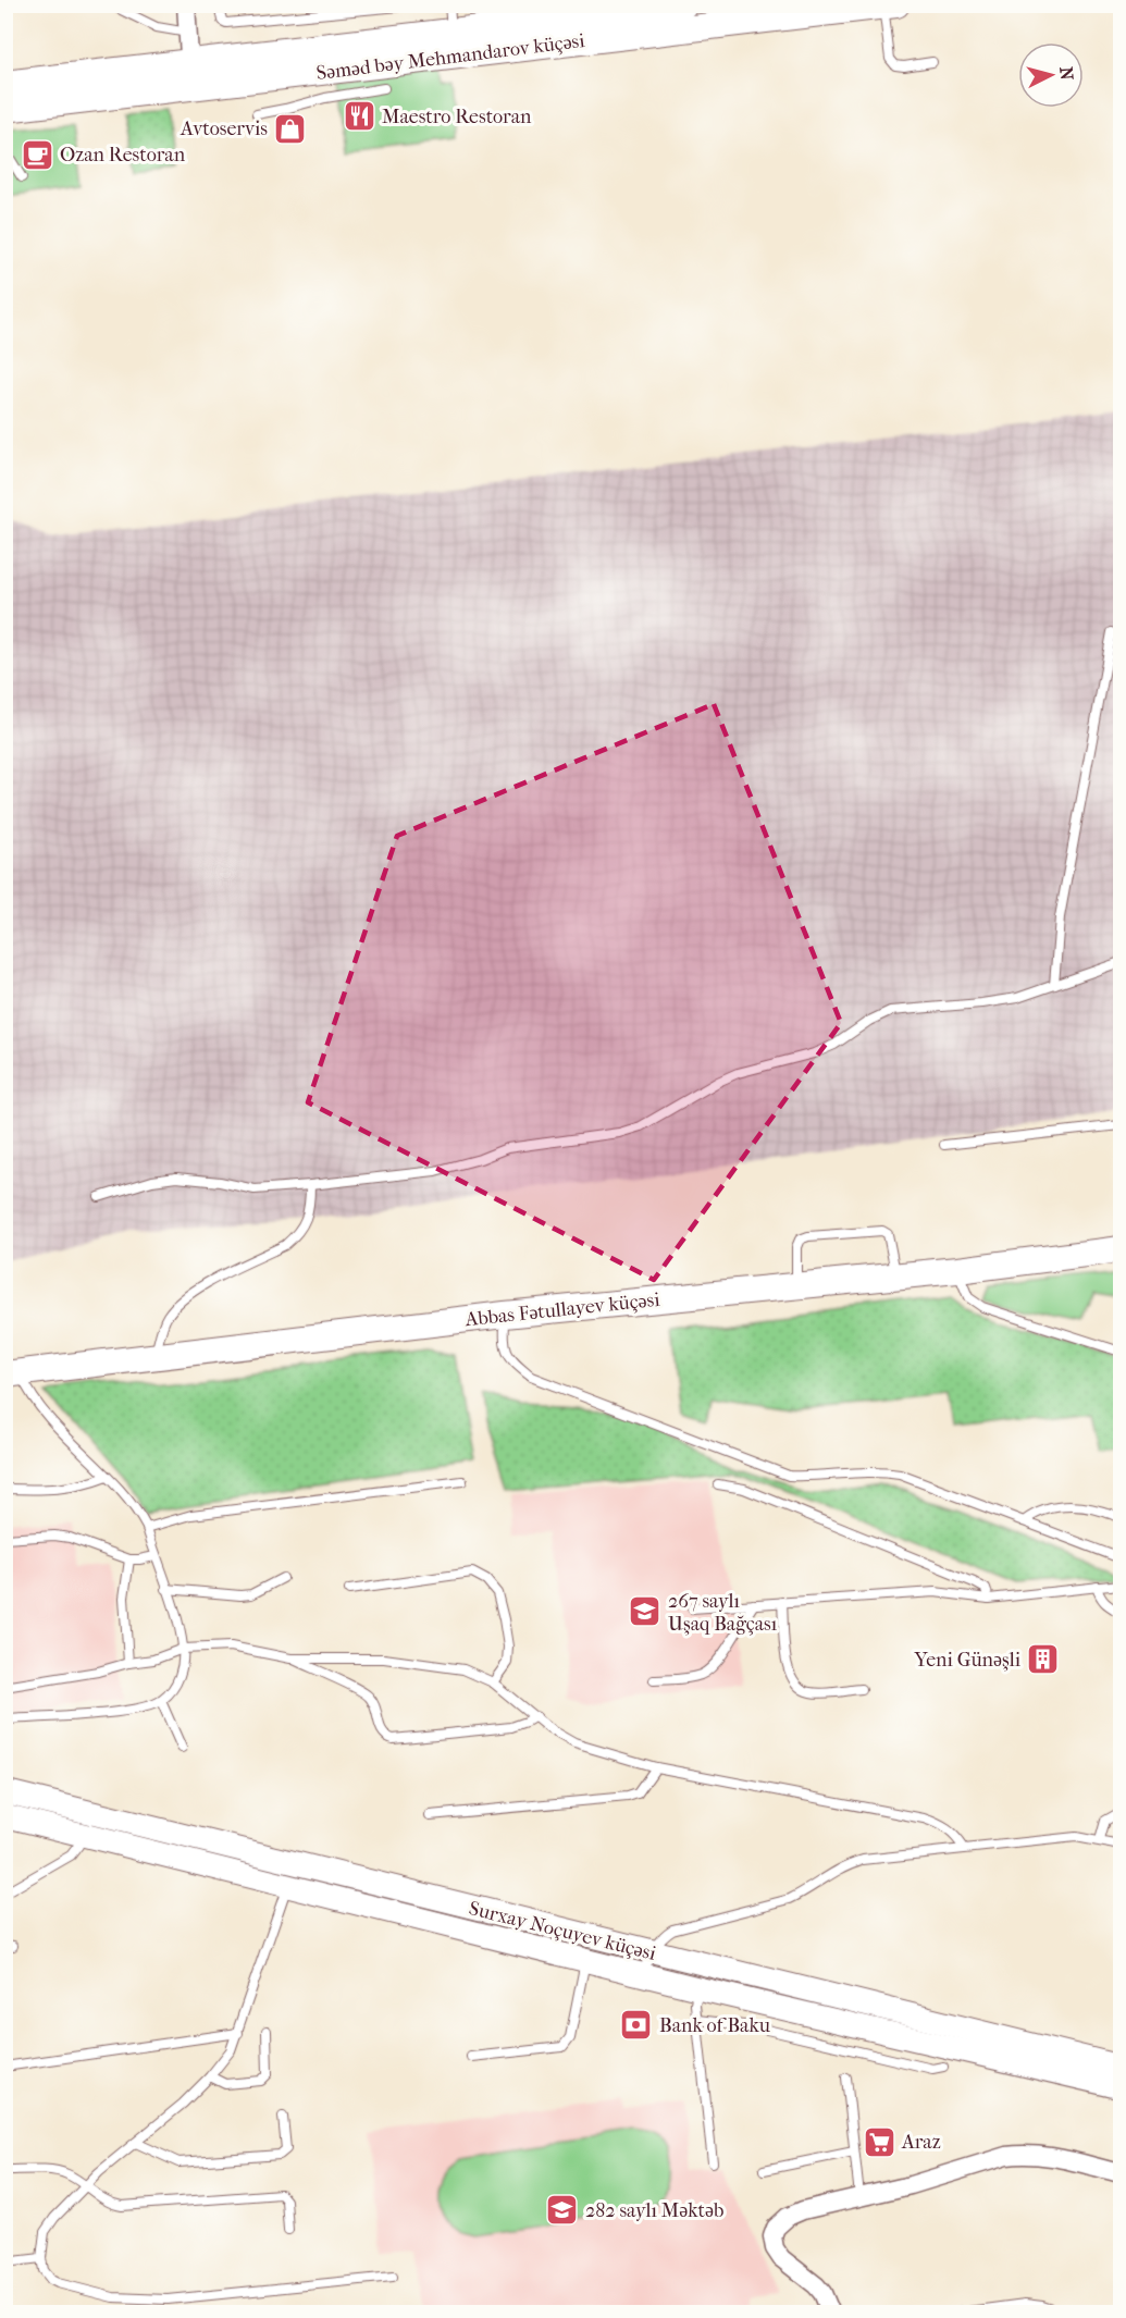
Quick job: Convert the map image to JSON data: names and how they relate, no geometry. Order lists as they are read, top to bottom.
{
  "streets": {
    "main road": ["Səməd bəy Mehmandarov küçəsi", "Abbas Fətullayev küçəsi"],
    "street": ["Surxay Noçuyev küçəsi"]
  },
  "places": {
    "restaurant": ["Maestro Restoran"],
    "shop": ["Avtoservis"],
    "cafe": ["Ozan Restoran"],
    "school or university": ["267 saylı Uşaq Bağçası", "282 saylı Məktəb"],
    "building": ["Yeni Günəşli"],
    "bank": ["Bank of Baku"],
    "supermarket": ["Araz"]
  },
  "north": "right"
}
